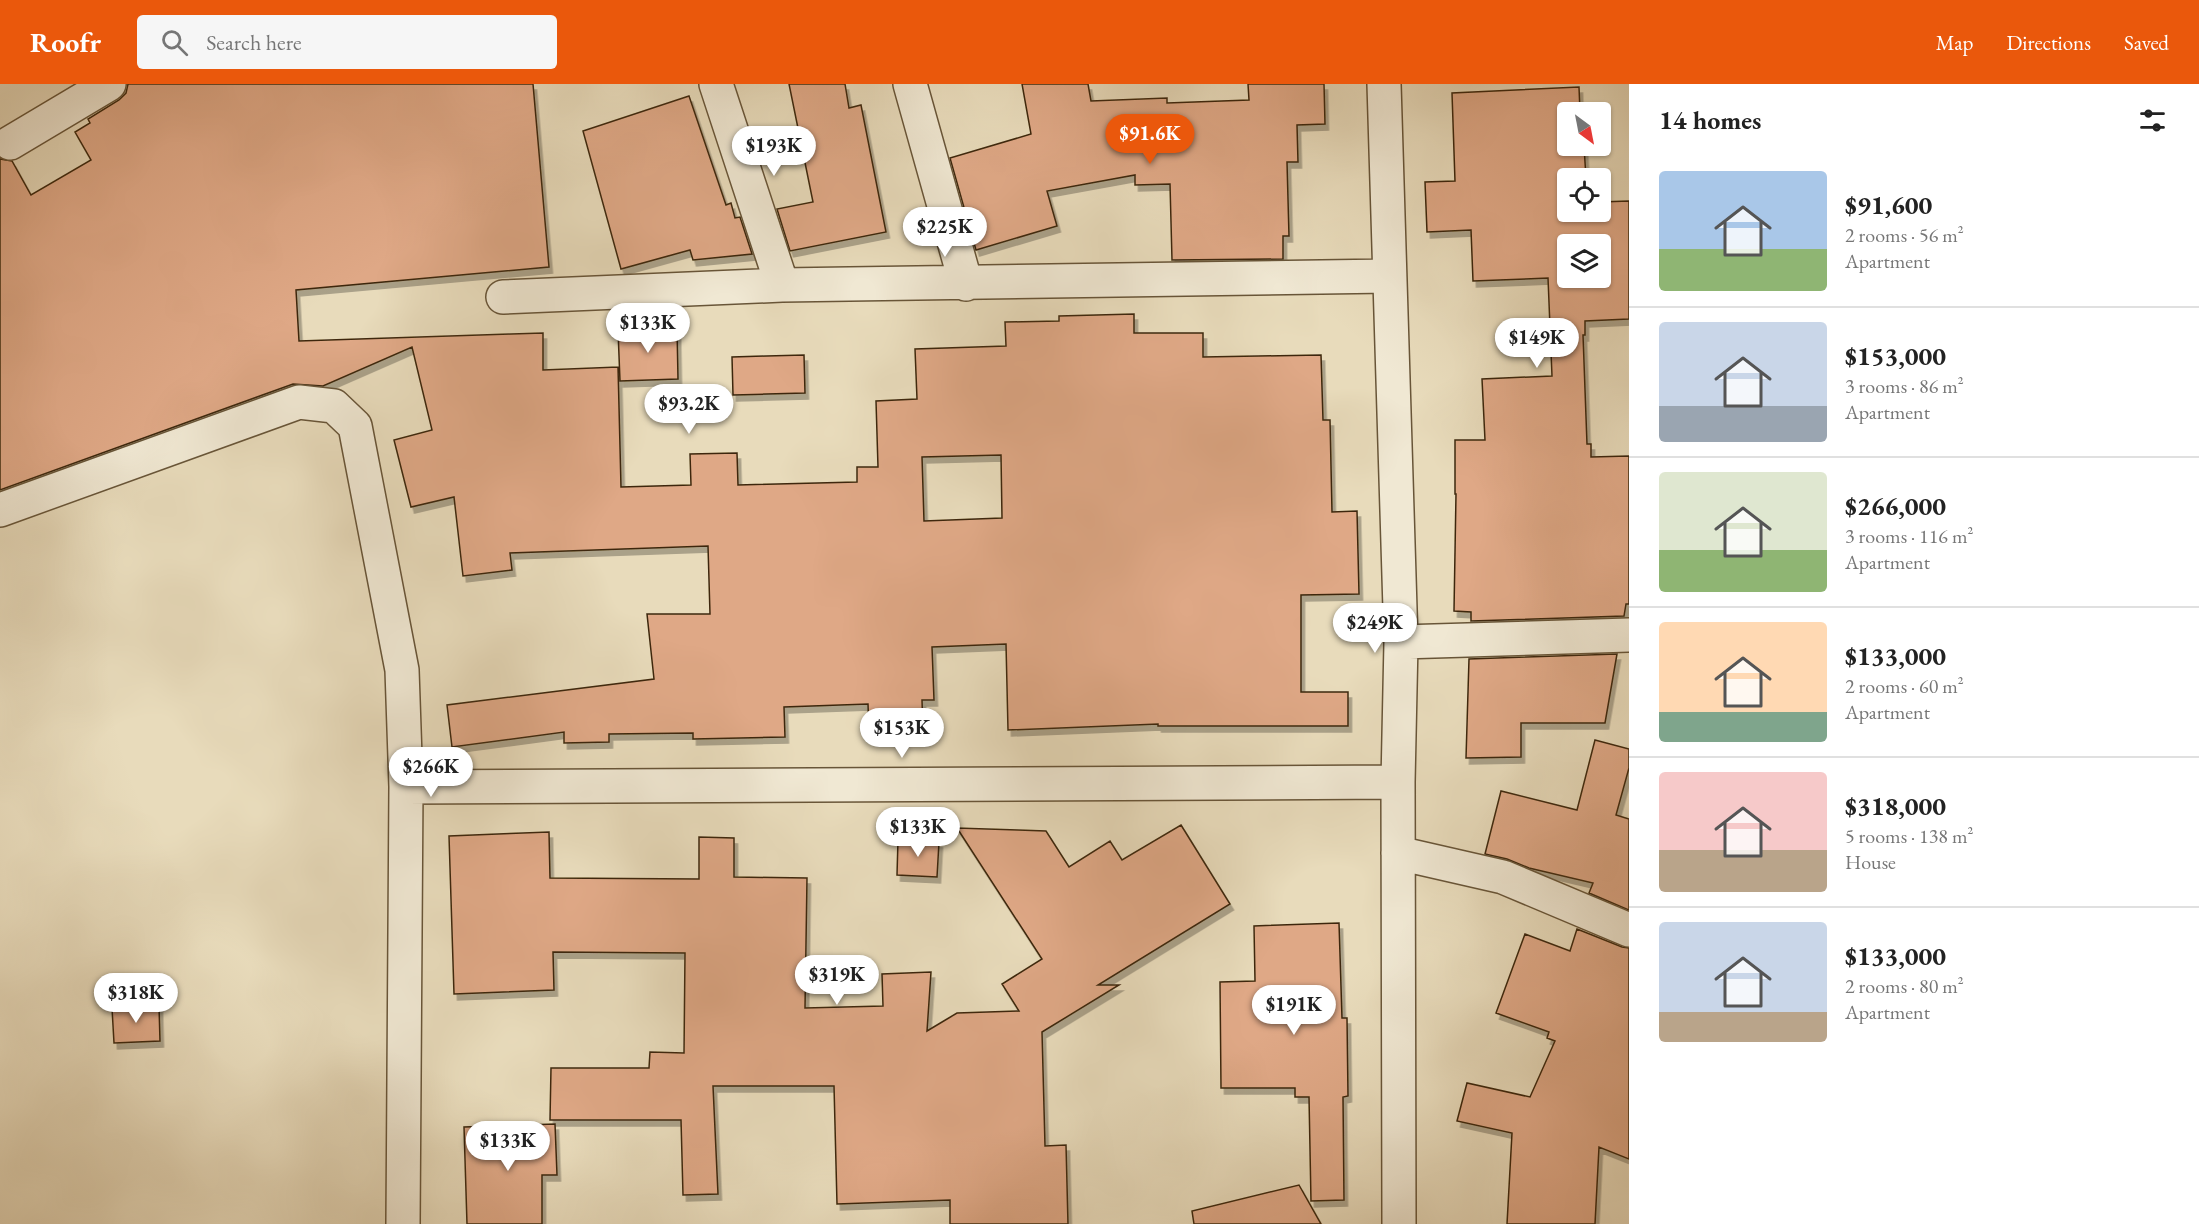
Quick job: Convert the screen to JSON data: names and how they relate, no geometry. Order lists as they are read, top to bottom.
{
  "north": "bottom right",
  "page": {
    "header": "Roofr",
    "search": "Search here",
    "nav": ["Map", "Directions", "Saved"],
    "heading": "14 homes",
    "price": [
      "$91.6K",
      "$193K",
      "$225K",
      "$133K",
      "$149K",
      "$93.2K",
      "$249K",
      "$153K",
      "$266K",
      "$133K",
      "$319K",
      "$318K",
      "$191K",
      "$133K"
    ],
    "list": [
      {
        "name": "$91,600",
        "note": "2 rooms · 56 m² · Apartment"
      },
      {
        "name": "$153,000",
        "note": "3 rooms · 86 m² · Apartment"
      },
      {
        "name": "$266,000",
        "note": "3 rooms · 116 m² · Apartment"
      },
      {
        "name": "$133,000",
        "note": "2 rooms · 60 m² · Apartment"
      },
      {
        "name": "$318,000",
        "note": "5 rooms · 138 m² · House"
      },
      {
        "name": "$133,000",
        "note": "2 rooms · 80 m² · Apartment"
      }
    ]
  }
}
